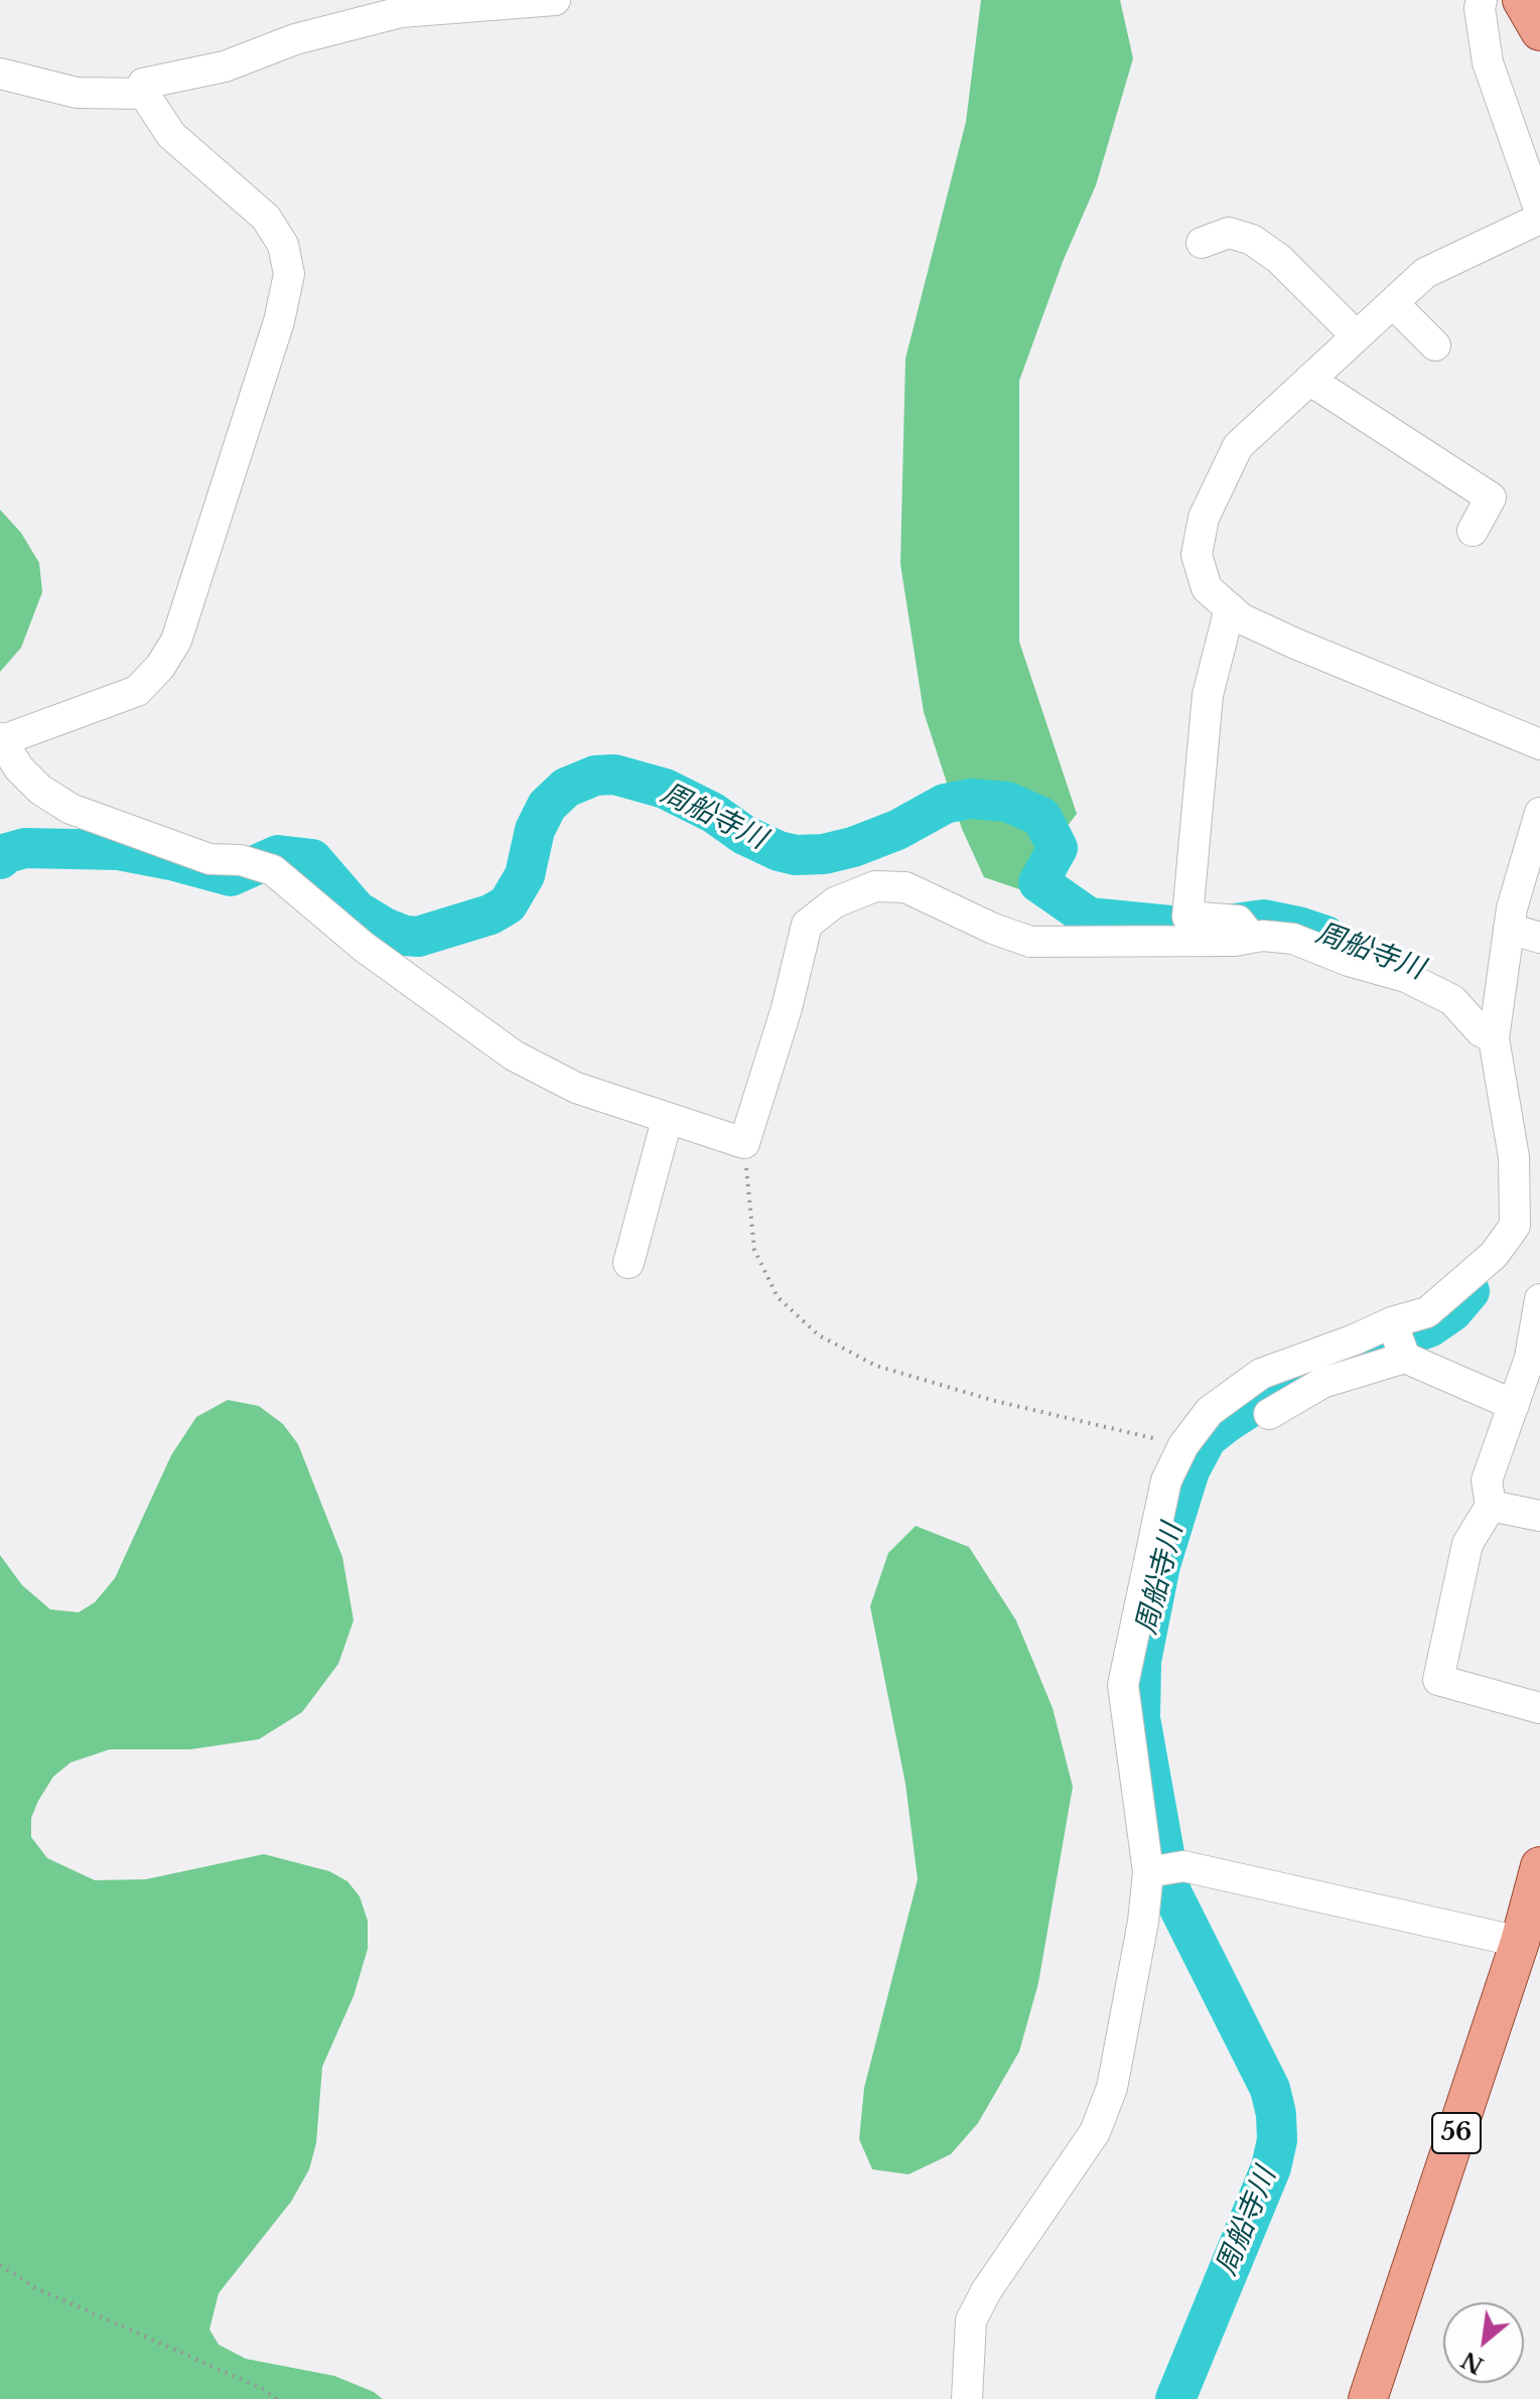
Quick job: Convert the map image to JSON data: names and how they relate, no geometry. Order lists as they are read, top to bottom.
{
  "streets": {
    "main road": ["56"]
  },
  "water": ["周船寺川"],
  "north": "bottom left"
}
